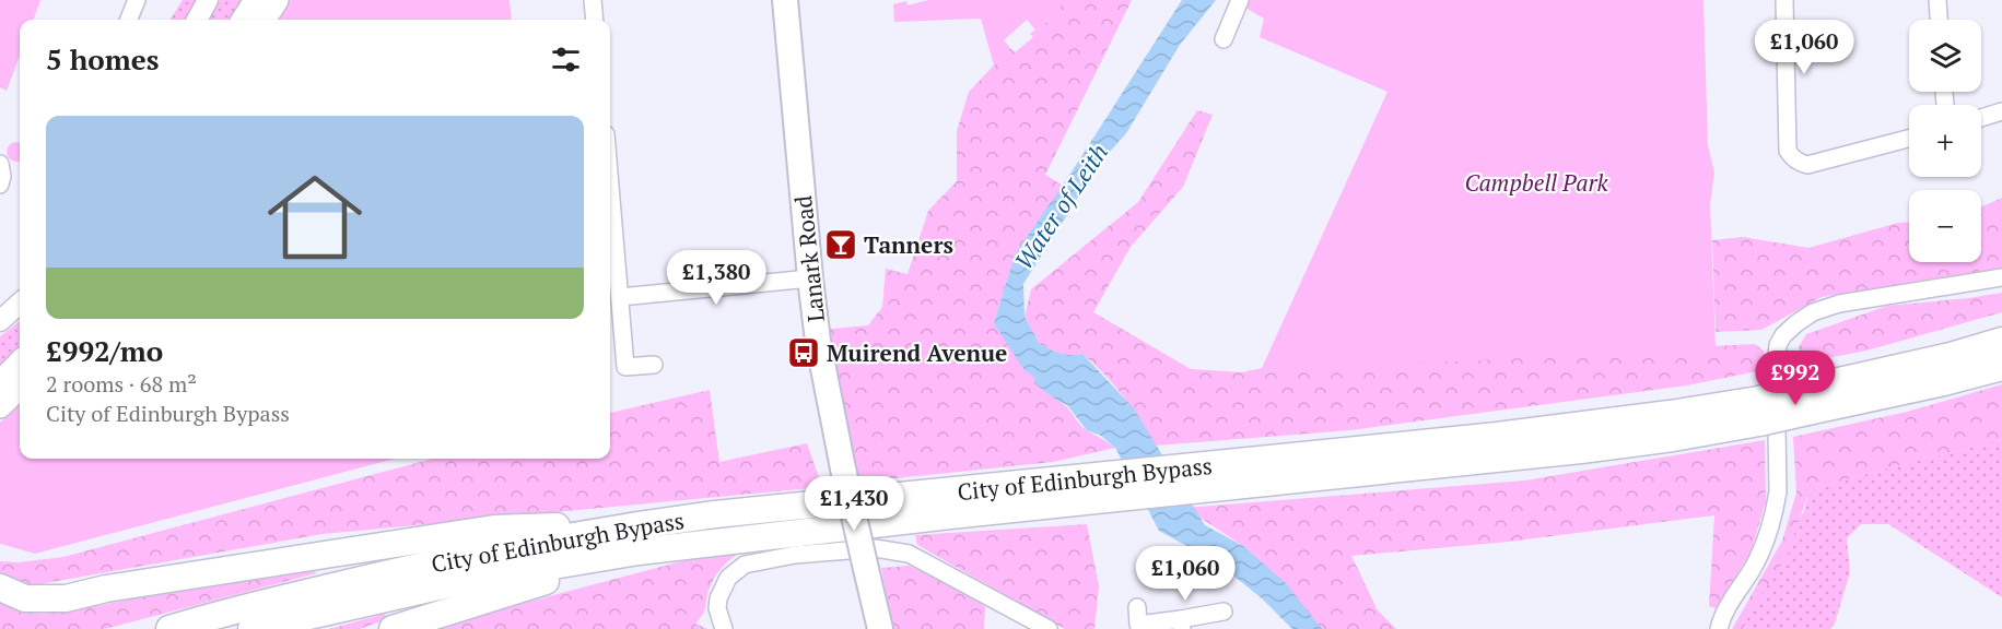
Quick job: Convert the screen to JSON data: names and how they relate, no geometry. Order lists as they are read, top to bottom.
{
  "streets": {
    "highway": ["City of Edinburgh Bypass"],
    "main road": ["Lanark Road"]
  },
  "water": ["Water of Leith"],
  "parks": ["Campbell Park"],
  "places": {
    "bar": ["Tanners"],
    "bus stop": ["Muirend Avenue"]
  },
  "page": {
    "map_buttons": ["+", "−"],
    "price": [
      "£1,060",
      "£1,380",
      "£992",
      "£1,430",
      "£1,060"
    ],
    "heading": "5 homes",
    "list": [
      {
        "name": "£992/mo",
        "note": "2 rooms · 68 m² · City of Edinburgh Bypass"
      }
    ]
  }
}
